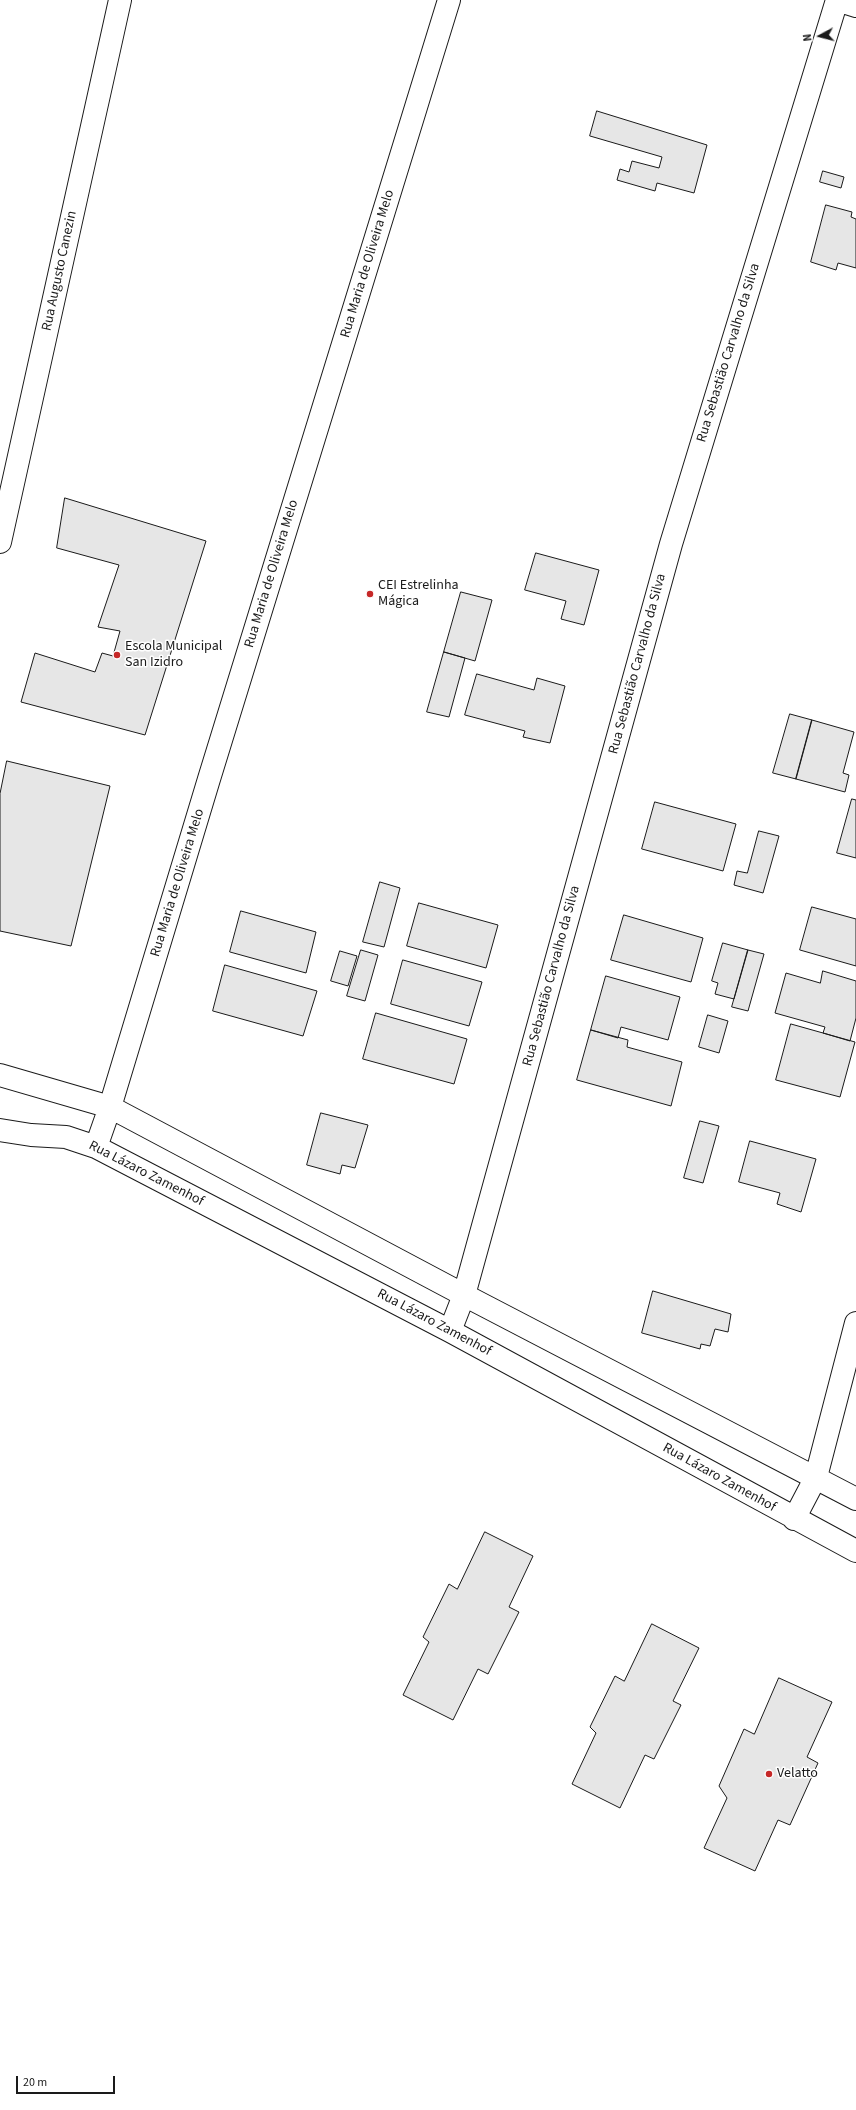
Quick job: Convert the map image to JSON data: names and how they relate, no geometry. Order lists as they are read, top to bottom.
{
  "streets": {
    "street": [
      "Rua Maria de Oliveira Melo",
      "Rua Augusto Canezin",
      "Rua Sebastião Carvalho da Silva",
      "Rua Lázaro Zamenhof"
    ]
  },
  "crossings": [
    ["Rua Maria de Oliveira Melo", "Rua Lázaro Zamenhof"],
    ["Rua Sebastião Carvalho da Silva", "Rua Lázaro Zamenhof"]
  ],
  "places": ["CEI Estrelinha Mágica", "Escola Municipal San Izidro", "Velatto"],
  "scale_bar": "20 m",
  "north": "left"
}
